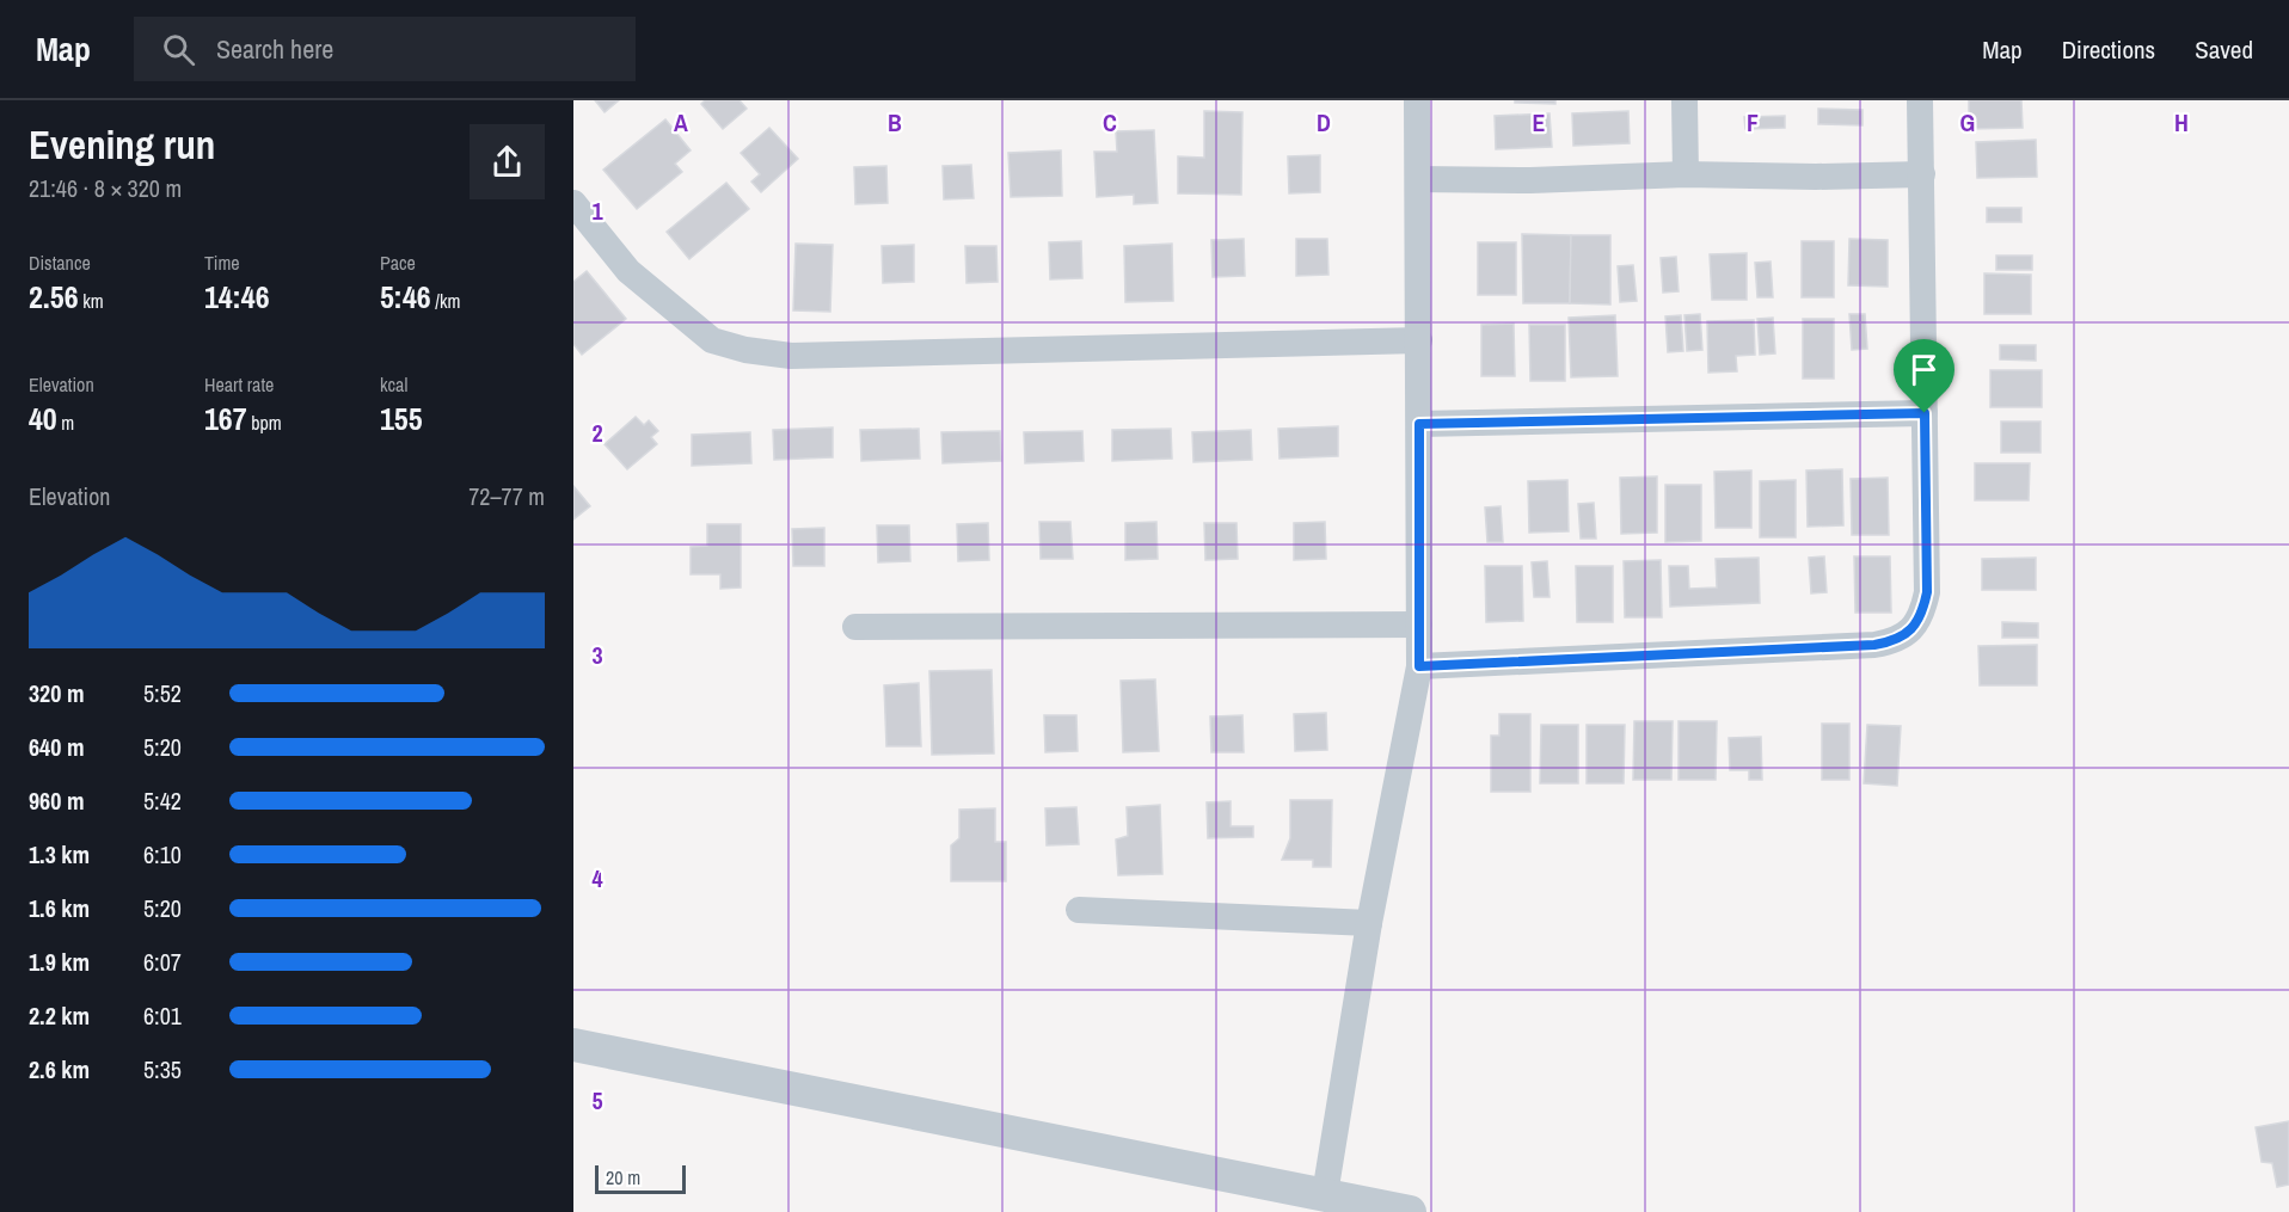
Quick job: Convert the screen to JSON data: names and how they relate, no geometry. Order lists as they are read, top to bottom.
{
  "scale_bar": "20 m",
  "page": {
    "header": "Map",
    "search": "Search here",
    "nav": ["Map", "Directions", "Saved"],
    "heading": ["Evening run", "21:46 · 8 × 320 m"],
    "stats": [
      ["Distance", "2.56 km"],
      ["Time", "14:46"],
      ["Pace", "5:46 /km"],
      ["Elevation", "40 m"],
      ["Heart rate", "167 bpm"],
      ["kcal", "155"]
    ],
    "chart": ["Elevation", "72–77 m"],
    "list": [
      {
        "name": "320 m",
        "note": "5:52"
      },
      {
        "name": "640 m",
        "note": "5:20"
      },
      {
        "name": "960 m",
        "note": "5:42"
      },
      {
        "name": "1.3 km",
        "note": "6:10"
      },
      {
        "name": "1.6 km",
        "note": "5:20"
      },
      {
        "name": "1.9 km",
        "note": "6:07"
      },
      {
        "name": "2.2 km",
        "note": "6:01"
      },
      {
        "name": "2.6 km",
        "note": "5:35"
      }
    ],
    "scale": "20 m"
  },
  "grid": {
    "columns": [
      "A",
      "B",
      "C",
      "D",
      "E",
      "F",
      "G",
      "H"
    ],
    "rows": [
      "1",
      "2",
      "3",
      "4",
      "5"
    ]
  }
}
